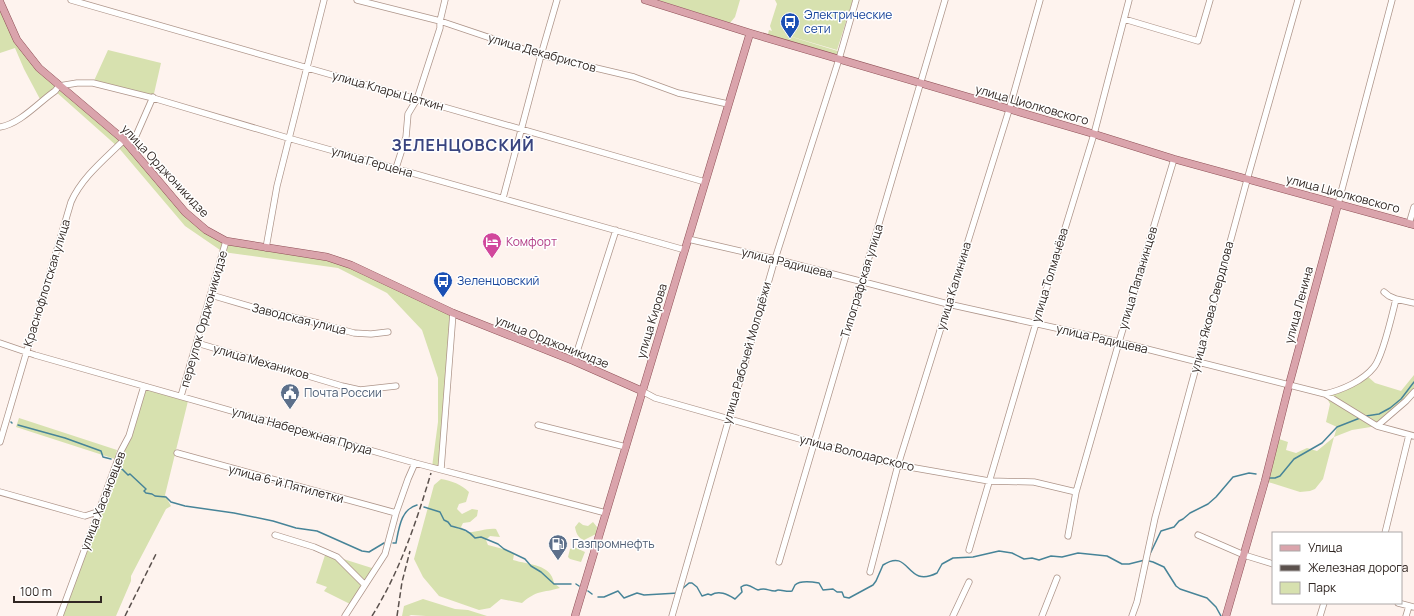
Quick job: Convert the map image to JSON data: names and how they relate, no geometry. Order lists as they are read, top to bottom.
{
  "streets": {
    "main road": [
      "улица Циолковского",
      "улица Орджоникидзе",
      "улица Ленина",
      "улица Кирова"
    ],
    "street": [
      "улица Декабристов",
      "улица Клары Цеткин",
      "улица Герцена",
      "улица Радищева",
      "улица Толмачёва",
      "улица Папанинцев",
      "Типографская улица",
      "Краснофлотская улица",
      "улица Калинина",
      "улица Якова Свердлова",
      "переулок Орджоникидзе",
      "Заводская улица",
      "улица Рабочей Молодёжи",
      "улица Механиков",
      "улица Набережная Пруда",
      "улица Володарского",
      "улица 6-й Пятилетки",
      "улица Хасановцев"
    ]
  },
  "crossings": [
    ["улица Декабристов", "улица Кирова"],
    ["улица Клары Цеткин", "улица Кирова"],
    ["улица Циолковского", "улица Толмачёва"],
    ["улица Циолковского", "улица Папанинцев"],
    ["улица Циолковского", "Типографская улица"],
    ["улица Циолковского", "улица Калинина"],
    ["улица Циолковского", "улица Ленина"],
    ["улица Циолковского", "улица Якова Свердлова"],
    ["улица Циолковского", "улица Кирова"],
    ["улица Циолковского", "улица Рабочей Молодёжи"],
    ["улица Герцена", "улица Орджоникидзе"],
    ["улица Герцена", "Краснофлотская улица"],
    ["улица Герцена", "улица Кирова"],
    ["улица Орджоникидзе", "Краснофлотская улица"],
    ["улица Орджоникидзе", "переулок Орджоникидзе"],
    ["улица Орджоникидзе", "улица Кирова"],
    ["улица Орджоникидзе", "улица Володарского"],
    ["улица Радищева", "улица Толмачёва"],
    ["улица Радищева", "улица Папанинцев"],
    ["улица Радищева", "Типографская улица"],
    ["улица Радищева", "улица Калинина"],
    ["улица Радищева", "улица Ленина"],
    ["улица Радищева", "улица Якова Свердлова"],
    ["улица Радищева", "улица Кирова"],
    ["улица Радищева", "улица Рабочей Молодёжи"],
    ["улица Толмачёва", "улица Володарского"],
    ["улица Папанинцев", "улица Володарского"],
    ["Типографская улица", "улица Володарского"],
    ["Краснофлотская улица", "улица Набережная Пруда"],
    ["улица Калинина", "улица Володарского"],
    ["переулок Орджоникидзе", "Заводская улица"],
    ["переулок Орджоникидзе", "улица Механиков"],
    ["переулок Орджоникидзе", "улица Набережная Пруда"],
    ["улица Кирова", "улица Набережная Пруда"],
    ["улица Кирова", "улица Володарского"],
    ["улица Рабочей Молодёжи", "улица Володарского"],
    ["улица Набережная Пруда", "улица Хасановцев"]
  ],
  "districts": ["ЗЕЛЕНЦОВСКИЙ"],
  "places": {
    "bus stop": ["Электрические сети", "Зеленцовский"],
    "hotel": ["Комфорт"],
    "public building": ["Почта России"],
    "fuel station": ["Газпромнефть"]
  },
  "legend": ["Улица", "Железная дорога", "Парк"],
  "scale_bar": "100 m"
}
